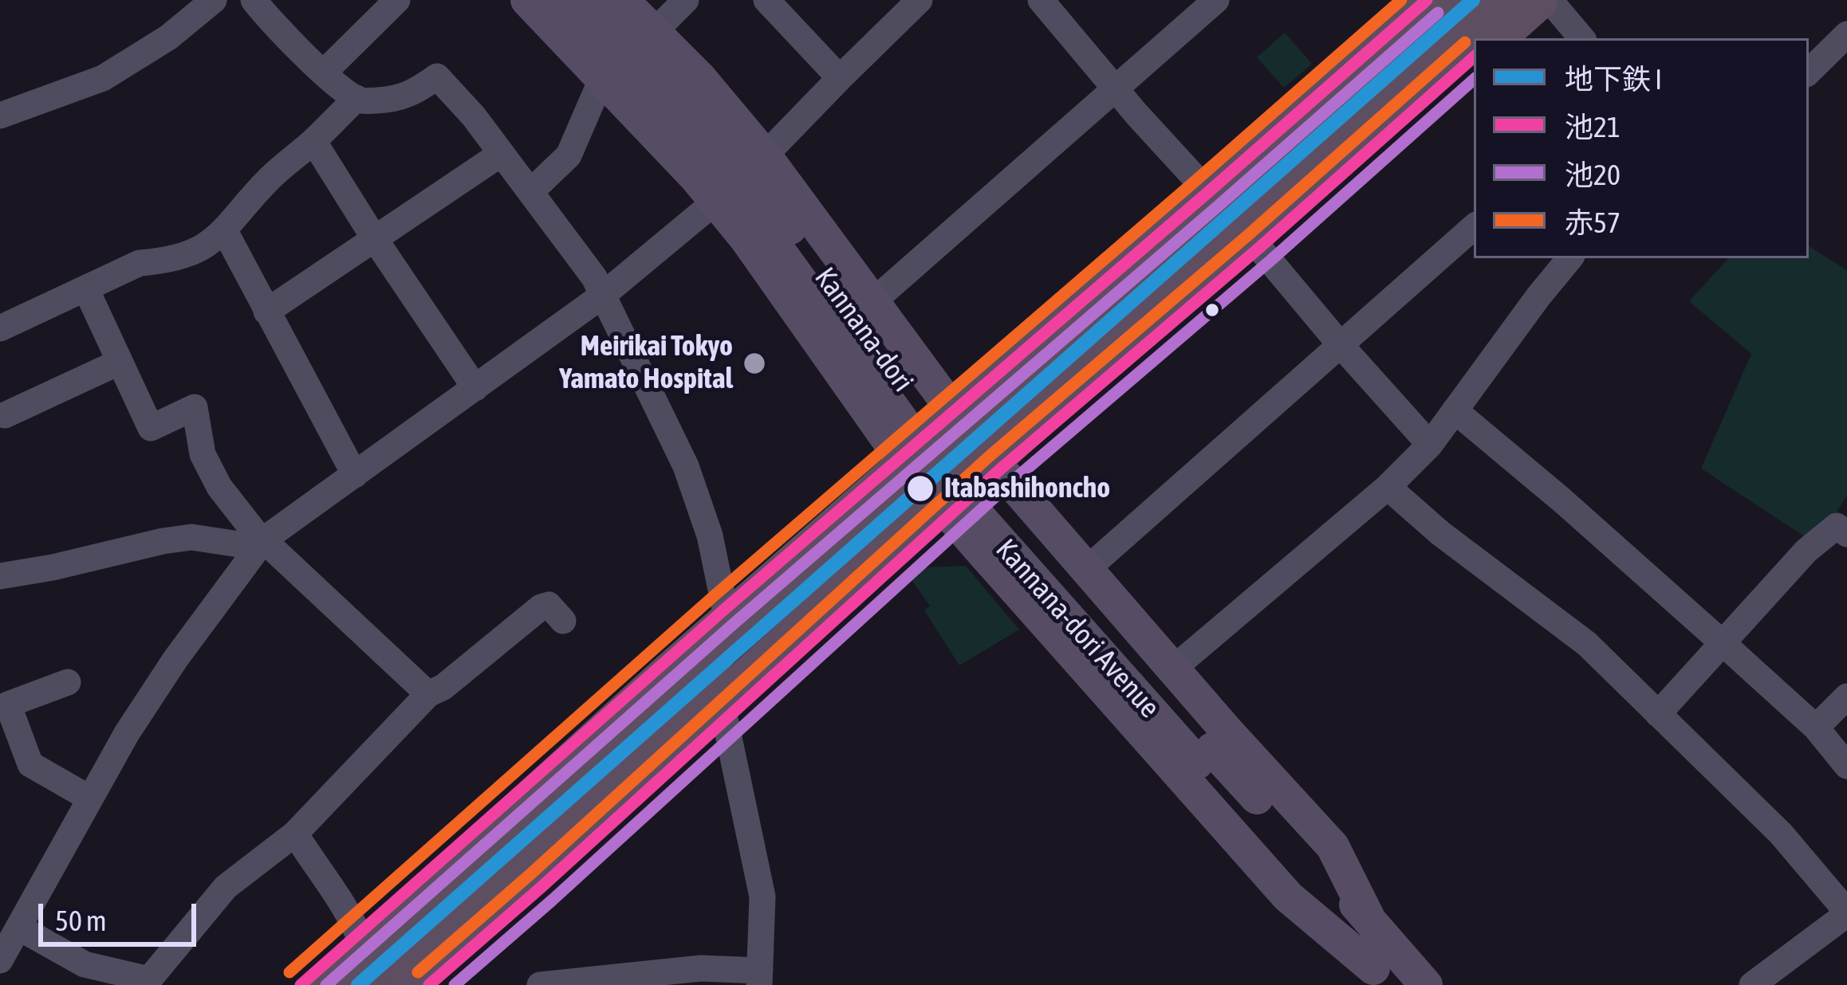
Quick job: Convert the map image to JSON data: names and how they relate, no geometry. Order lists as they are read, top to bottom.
{
  "streets": {
    "main road": ["Kannana-dori", "Kannana-dori Avenue"]
  },
  "crossings": [
    ["Kannana-dori", "Kannana-dori Avenue"]
  ],
  "places": ["Meirikai Tokyo Yamato Hospital", "Itabashihoncho"],
  "lines": [
    "metro line I",
    "transit line 池21",
    "transit line 赤57",
    "transit line 池20"
  ],
  "legend": [
    "地下鉄 I",
    "池21",
    "池20",
    "赤57"
  ],
  "scale_bar": "50 m"
}
